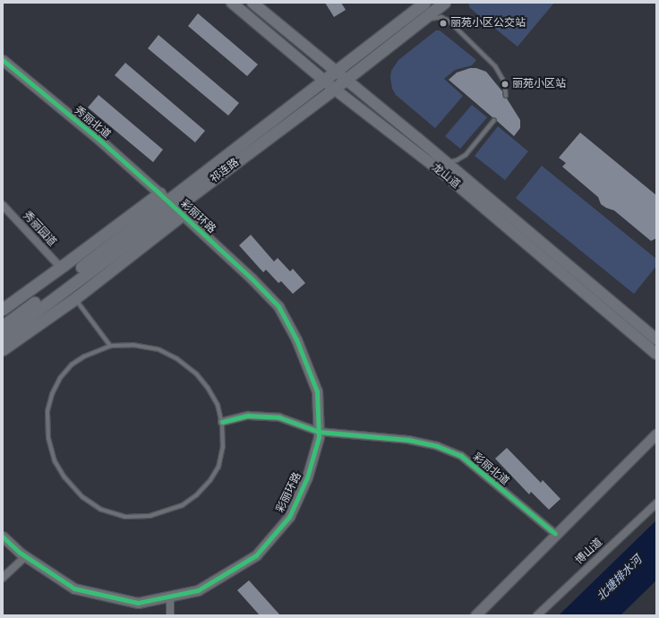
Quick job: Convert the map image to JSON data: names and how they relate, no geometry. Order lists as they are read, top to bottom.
{
  "streets": {
    "main road": ["祁连路", "龙山道"],
    "street": [
      "秀丽北道",
      "彩丽环路",
      "秀丽园道",
      "彩丽北道",
      "博山道"
    ]
  },
  "crossings": [
    ["秀丽北道", "祁连路"],
    ["秀丽北道", "彩丽环路"],
    ["祁连路", "龙山道"],
    ["祁连路", "彩丽环路"],
    ["彩丽环路", "彩丽北道"]
  ],
  "water": ["北塘排水河"],
  "places": ["丽苑小区公交站", "丽苑小区站"]
}
